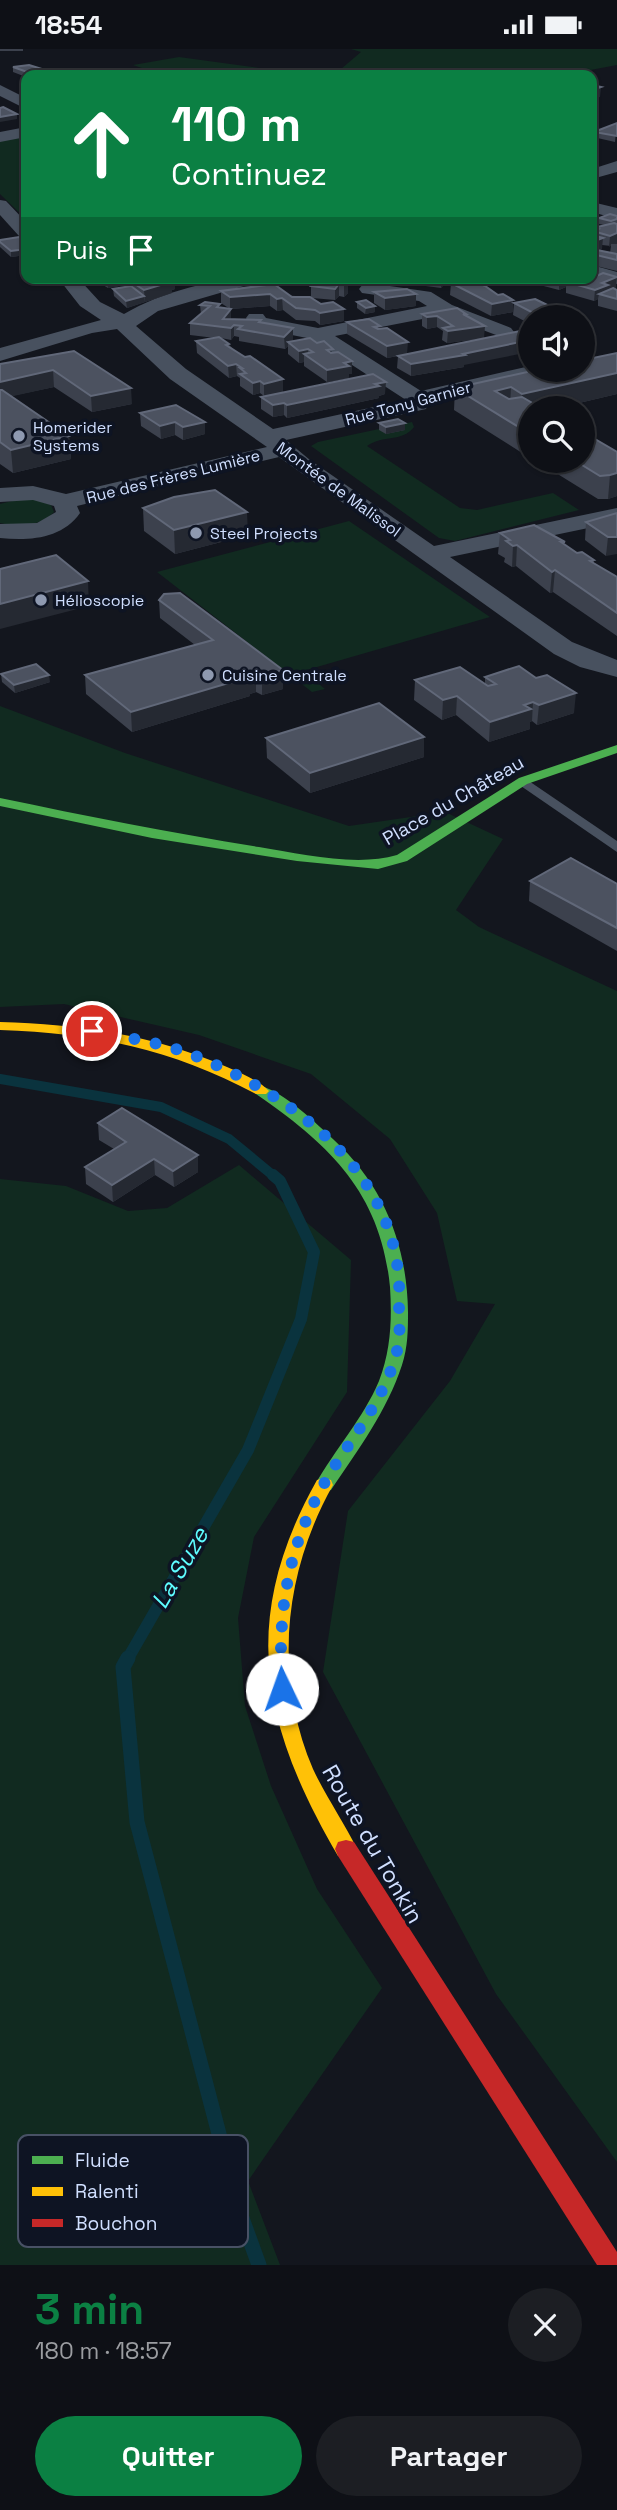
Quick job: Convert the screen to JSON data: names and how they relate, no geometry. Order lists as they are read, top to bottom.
{
  "streets": {
    "street": [
      "Rue Tony Garnier",
      "Rue des Frères Lumière",
      "Montée de Malissol",
      "Place du Château",
      "Route du Tonkin"
    ]
  },
  "crossings": [
    ["Rue Tony Garnier", "Rue des Frères Lumière"],
    ["Rue Tony Garnier", "Montée de Malissol"],
    ["Rue des Frères Lumière", "Montée de Malissol"]
  ],
  "water": ["La Suze"],
  "places": [
    "Homerider Systems",
    "Steel Projects",
    "Hélioscopie",
    "Cuisine Centrale"
  ],
  "legend": ["Fluide", "Ralenti", "Bouchon"],
  "page": {
    "status": "18:54",
    "turn": ["110 m", "Continuez"],
    "then": "Puis",
    "heading": ["3 min", "180 m · 18:57"],
    "buttons": ["Quitter", "Partager"]
  }
}
